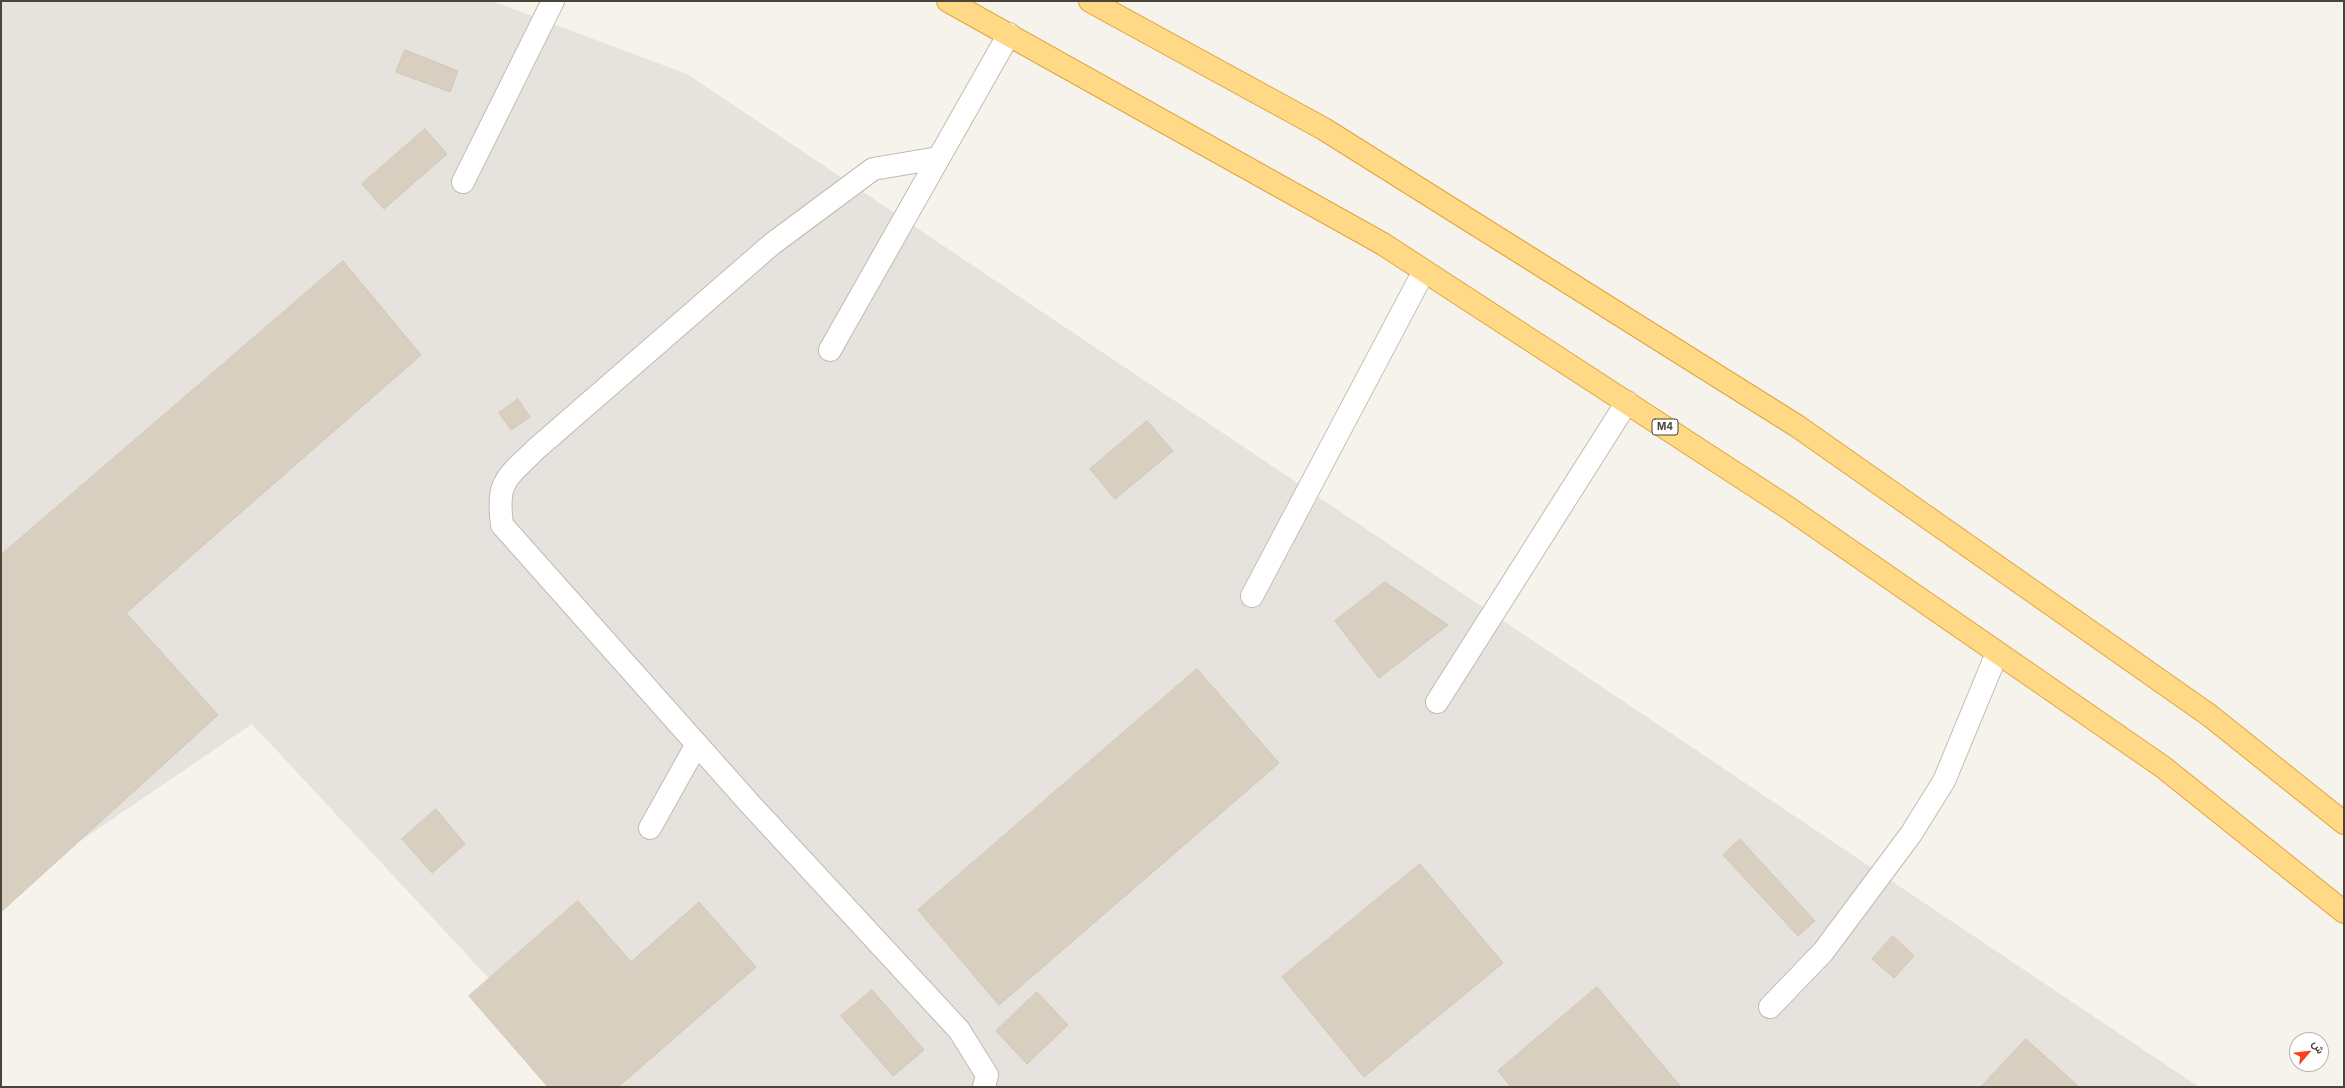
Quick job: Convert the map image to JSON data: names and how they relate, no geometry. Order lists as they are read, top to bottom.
{
  "streets": {
    "highway": ["M4"]
  },
  "north": "top right"
}
